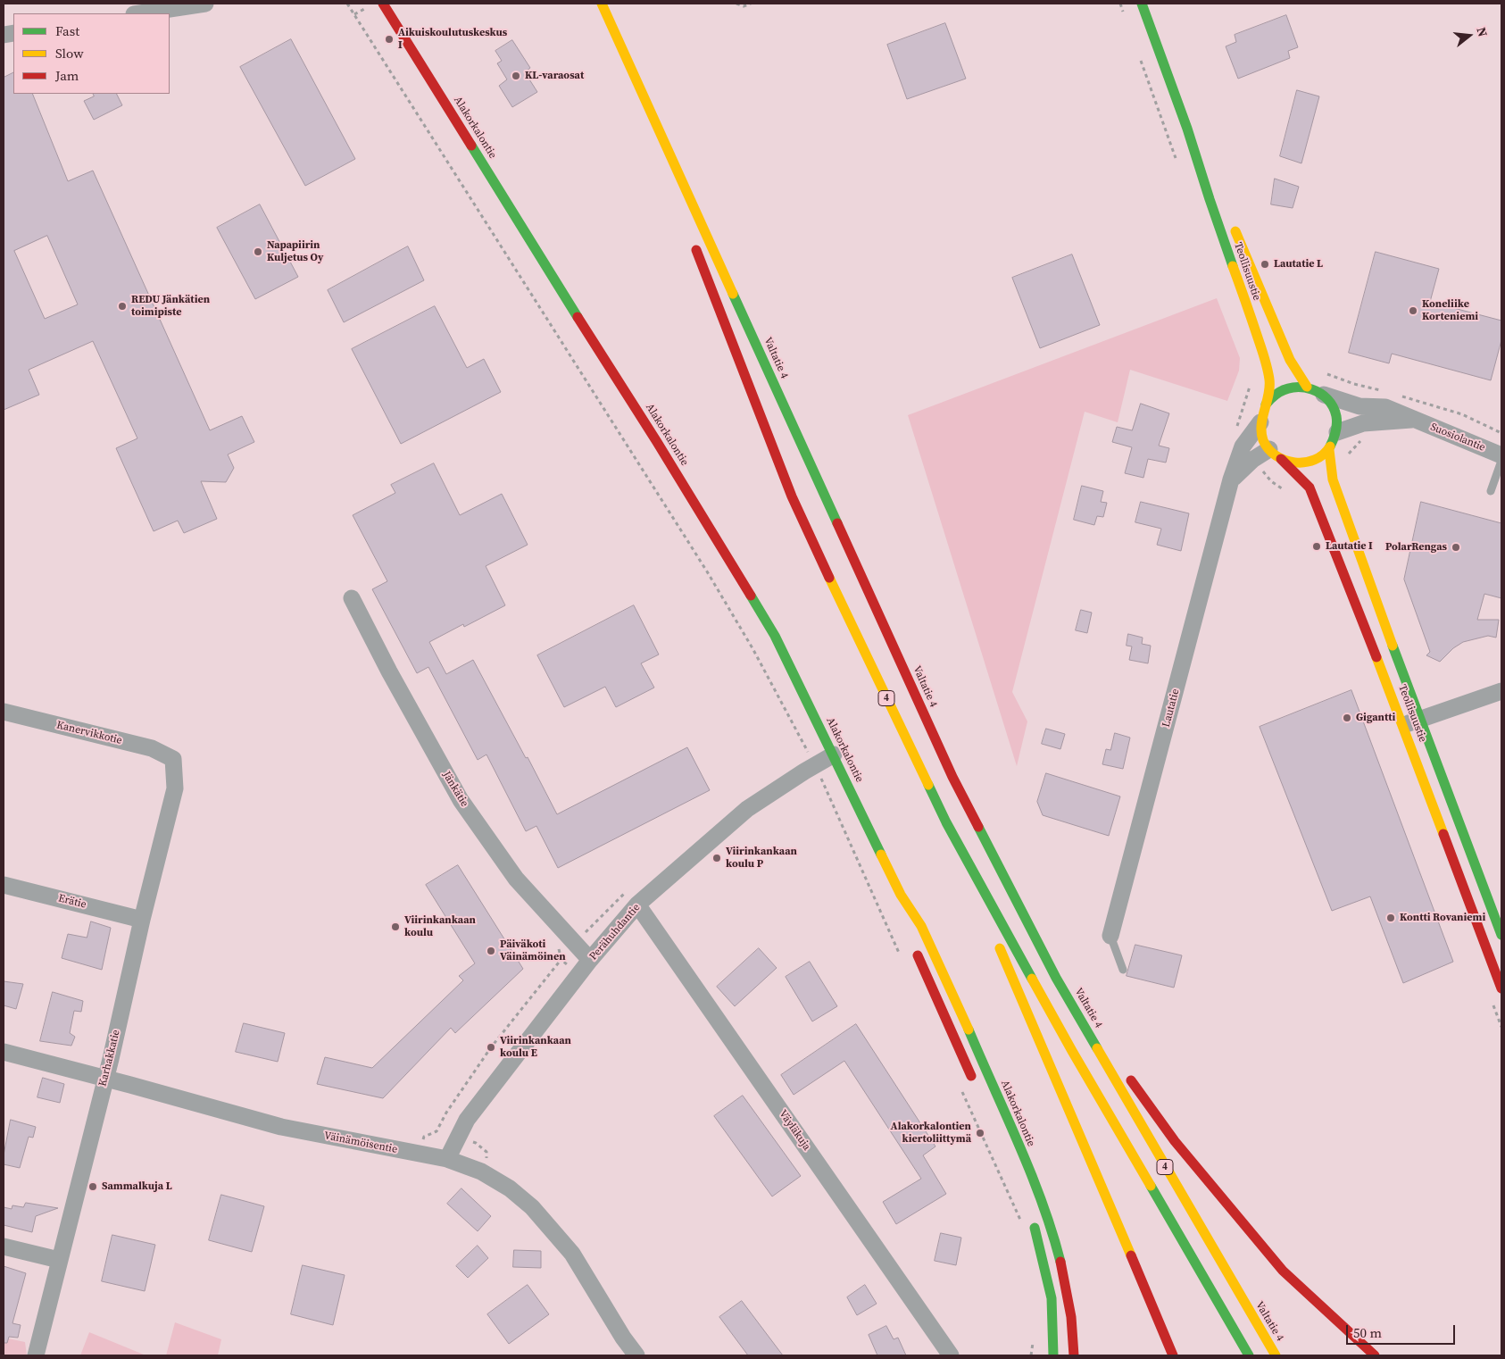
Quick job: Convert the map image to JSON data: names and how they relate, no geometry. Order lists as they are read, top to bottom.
{
  "streets": {
    "main road": [
      "Alakorkalontie",
      "Teollisuustie",
      "Valtatie 4",
      "4"
    ],
    "street": [
      "Suosiolantie",
      "Lautatie",
      "Kanervikkotie",
      "Jänkätie",
      "Erätie",
      "Perähuhdantie",
      "Karhakkatie",
      "Väyläkuja",
      "Väinämöisentie"
    ]
  },
  "crossings": [
    ["Alakorkalontie", "Perähuhdantie"],
    ["Teollisuustie", "Suosiolantie"],
    ["Teollisuustie", "Lautatie"],
    ["Suosiolantie", "Lautatie"],
    ["Kanervikkotie", "Karhakkatie"],
    ["Jänkätie", "Perähuhdantie"],
    ["Erätie", "Karhakkatie"],
    ["Perähuhdantie", "Väyläkuja"],
    ["Perähuhdantie", "Väinämöisentie"],
    ["Karhakkatie", "Väinämöisentie"]
  ],
  "places": [
    "Aikuiskoulutuskeskus I",
    "KL-varaosat",
    "Napapiirin Kuljetus Oy",
    "Lautatie L",
    "REDU Jänkätien toimipiste",
    "Koneliike Korteniemi",
    "Lautatie I",
    "PolarRengas",
    "Gigantti",
    "Viirinkankaan koulu P",
    "Kontti Rovaniemi",
    "Viirinkankaan koulu",
    "Päiväkoti Väinämöinen",
    "Viirinkankaan koulu E",
    "Alakorkalontien kiertoliittymä",
    "Sammalkuja L"
  ],
  "legend": ["Fast", "Slow", "Jam"],
  "scale_bar": "50 m",
  "north": "right"
}
